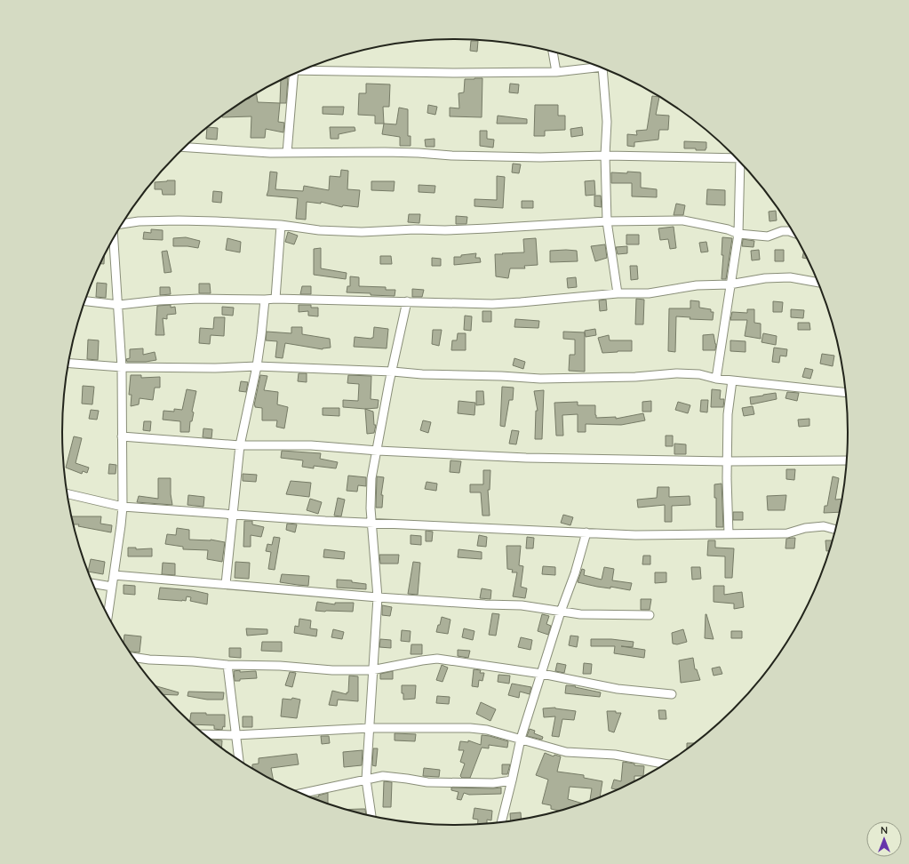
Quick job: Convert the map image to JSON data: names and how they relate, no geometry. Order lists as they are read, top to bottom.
{
  "north": "top"
}
